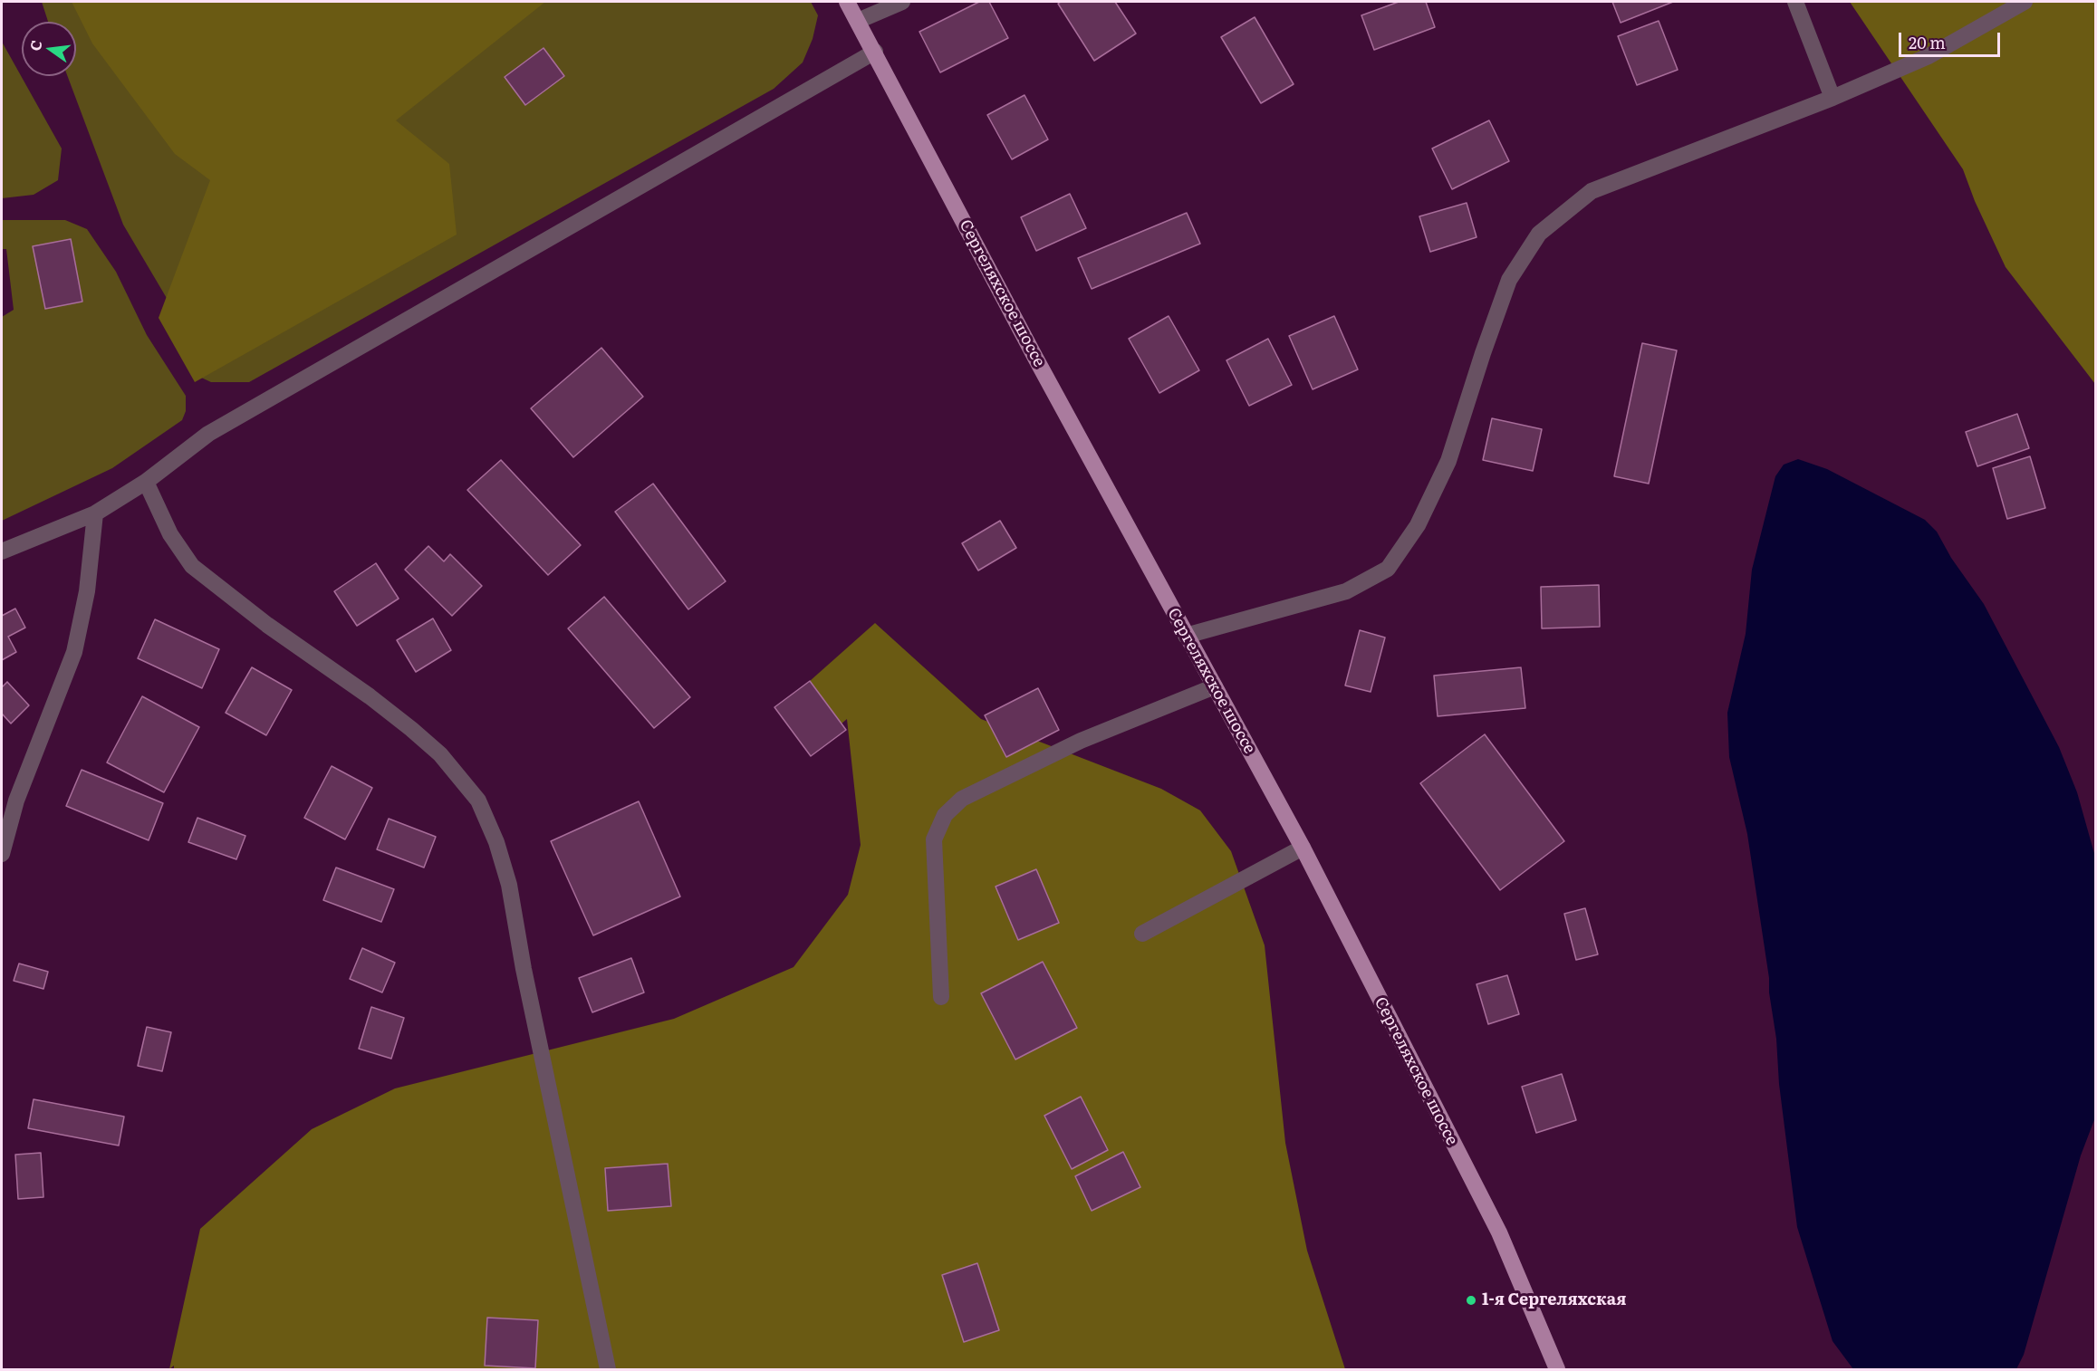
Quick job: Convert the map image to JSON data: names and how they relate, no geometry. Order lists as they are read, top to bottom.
{
  "streets": {
    "main road": ["Сергеляхское шоссе"]
  },
  "places": ["1-я Сергеляхская"],
  "scale_bar": "20 m",
  "north": "left"
}
